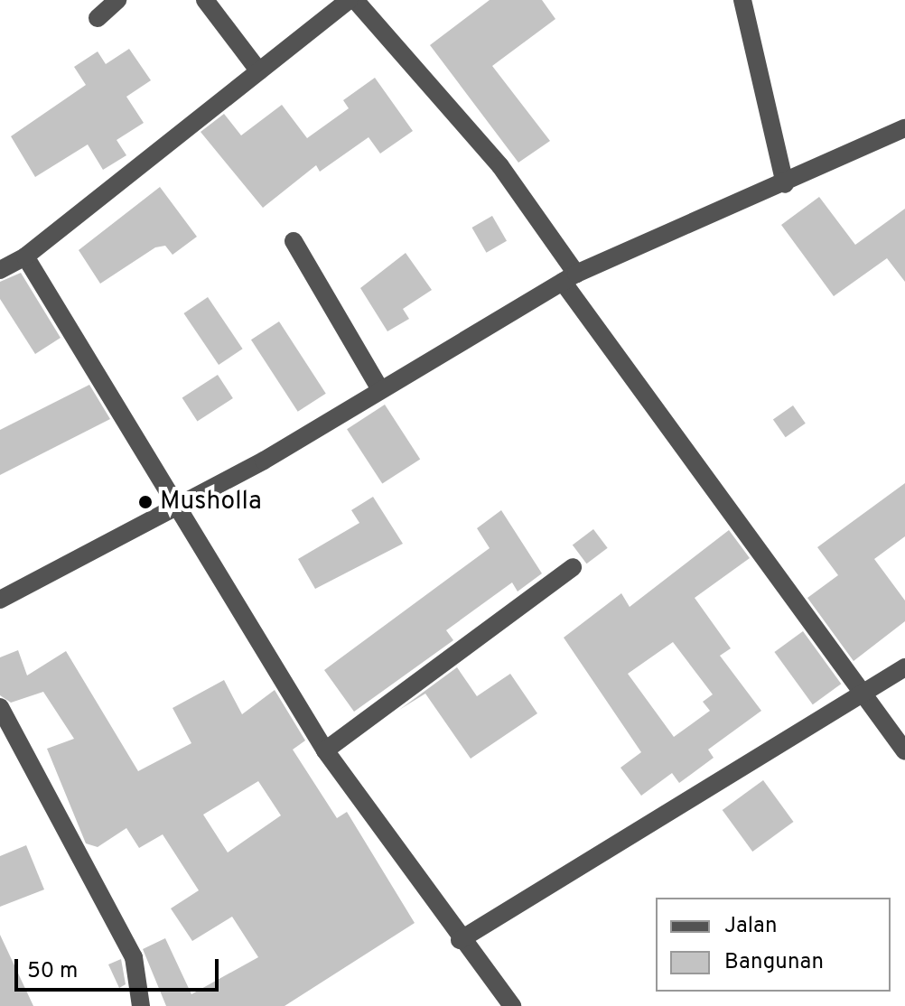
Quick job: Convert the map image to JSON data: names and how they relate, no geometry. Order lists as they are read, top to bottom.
{
  "places": ["Musholla"],
  "legend": ["Jalan", "Bangunan"],
  "scale_bar": "50 m"
}
